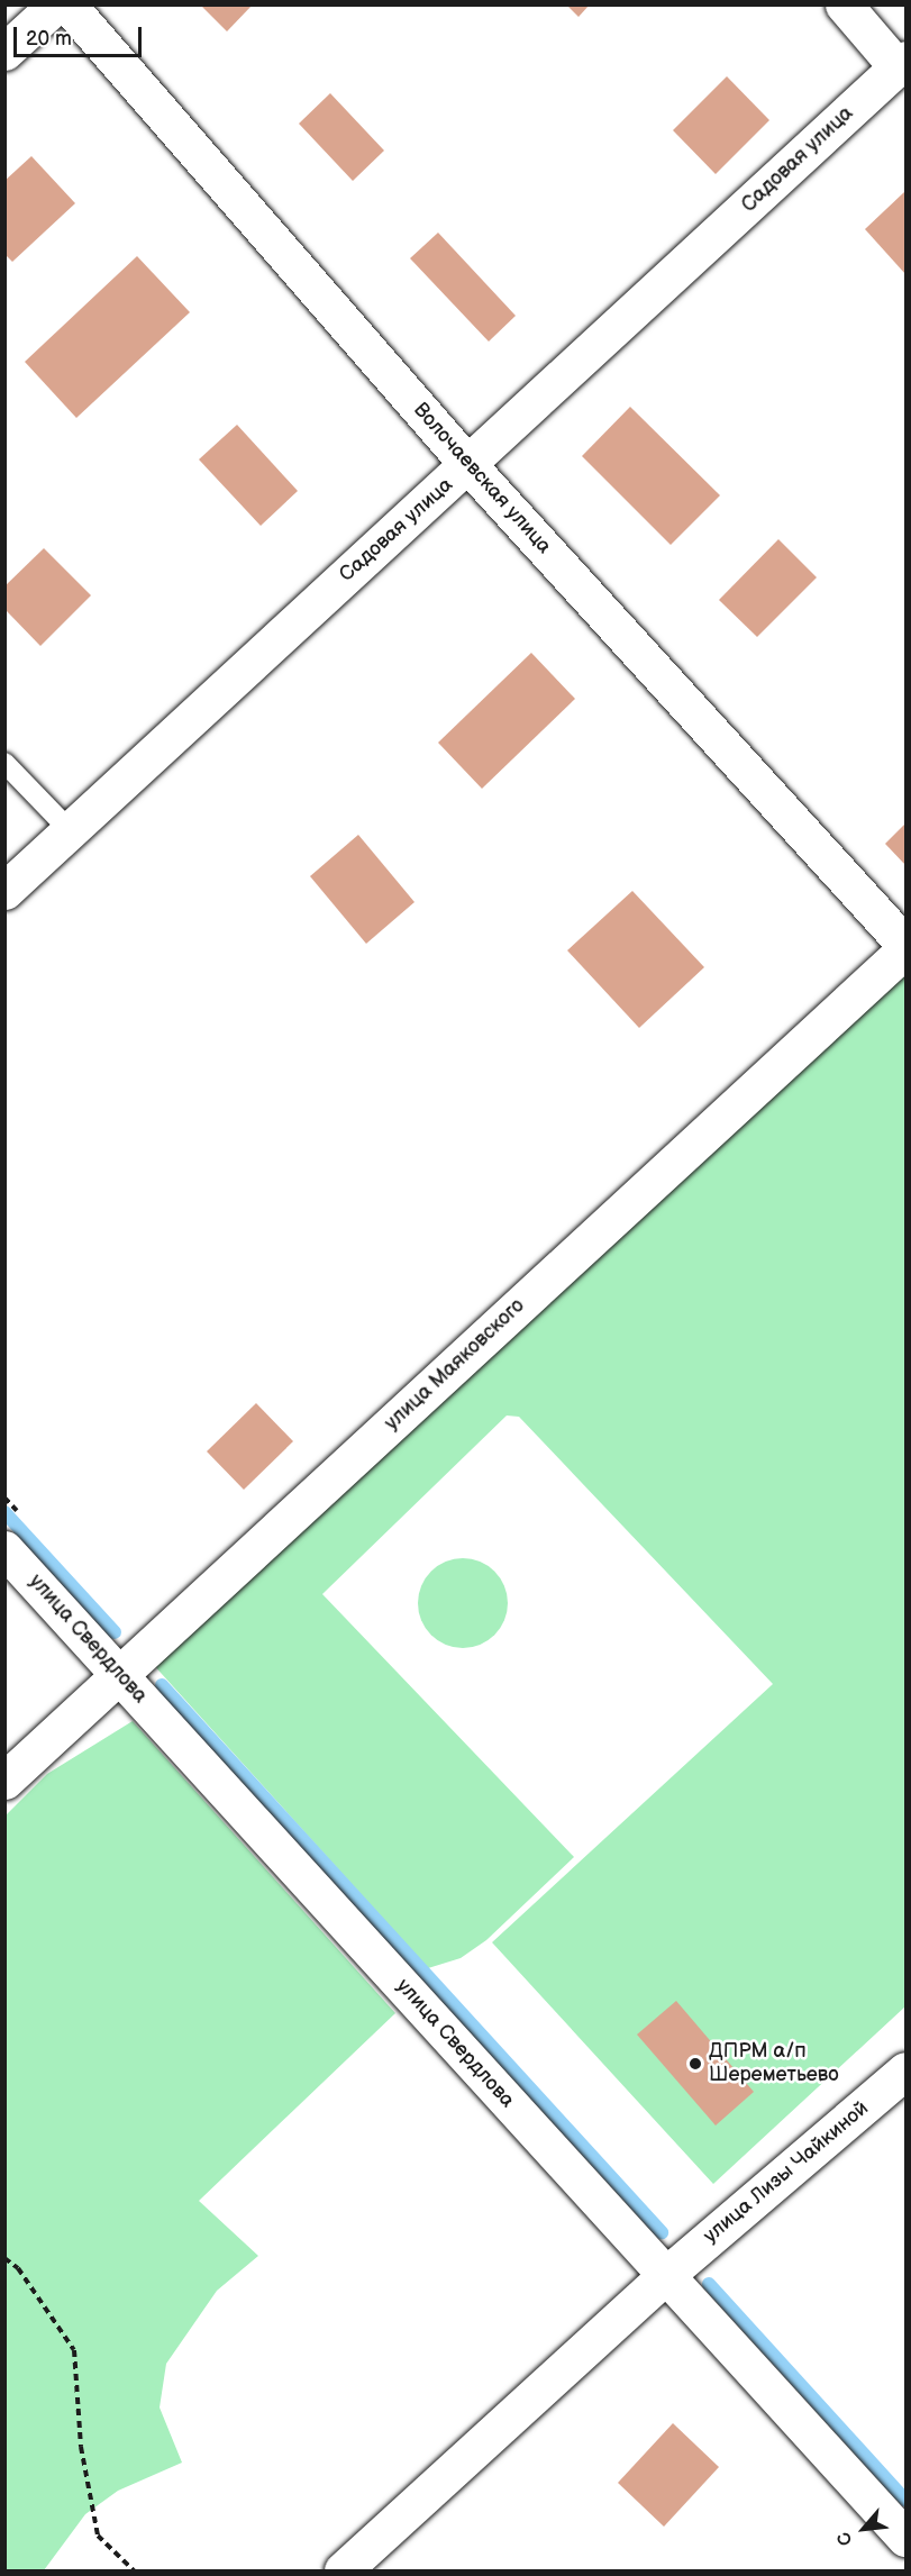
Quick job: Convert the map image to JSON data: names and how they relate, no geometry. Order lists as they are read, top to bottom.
{
  "streets": {
    "street": [
      "Садовая улица",
      "Волочаевская улица",
      "улица Маяковского",
      "улица Свердлова",
      "улица Лизы Чайкиной"
    ]
  },
  "crossings": [
    ["Садовая улица", "Волочаевская улица"],
    ["Волочаевская улица", "улица Маяковского"],
    ["улица Маяковского", "улица Свердлова"],
    ["улица Свердлова", "улица Лизы Чайкиной"]
  ],
  "places": ["ДПРМ а/п Шереметьево"],
  "scale_bar": "20 m",
  "north": "bottom left"
}
